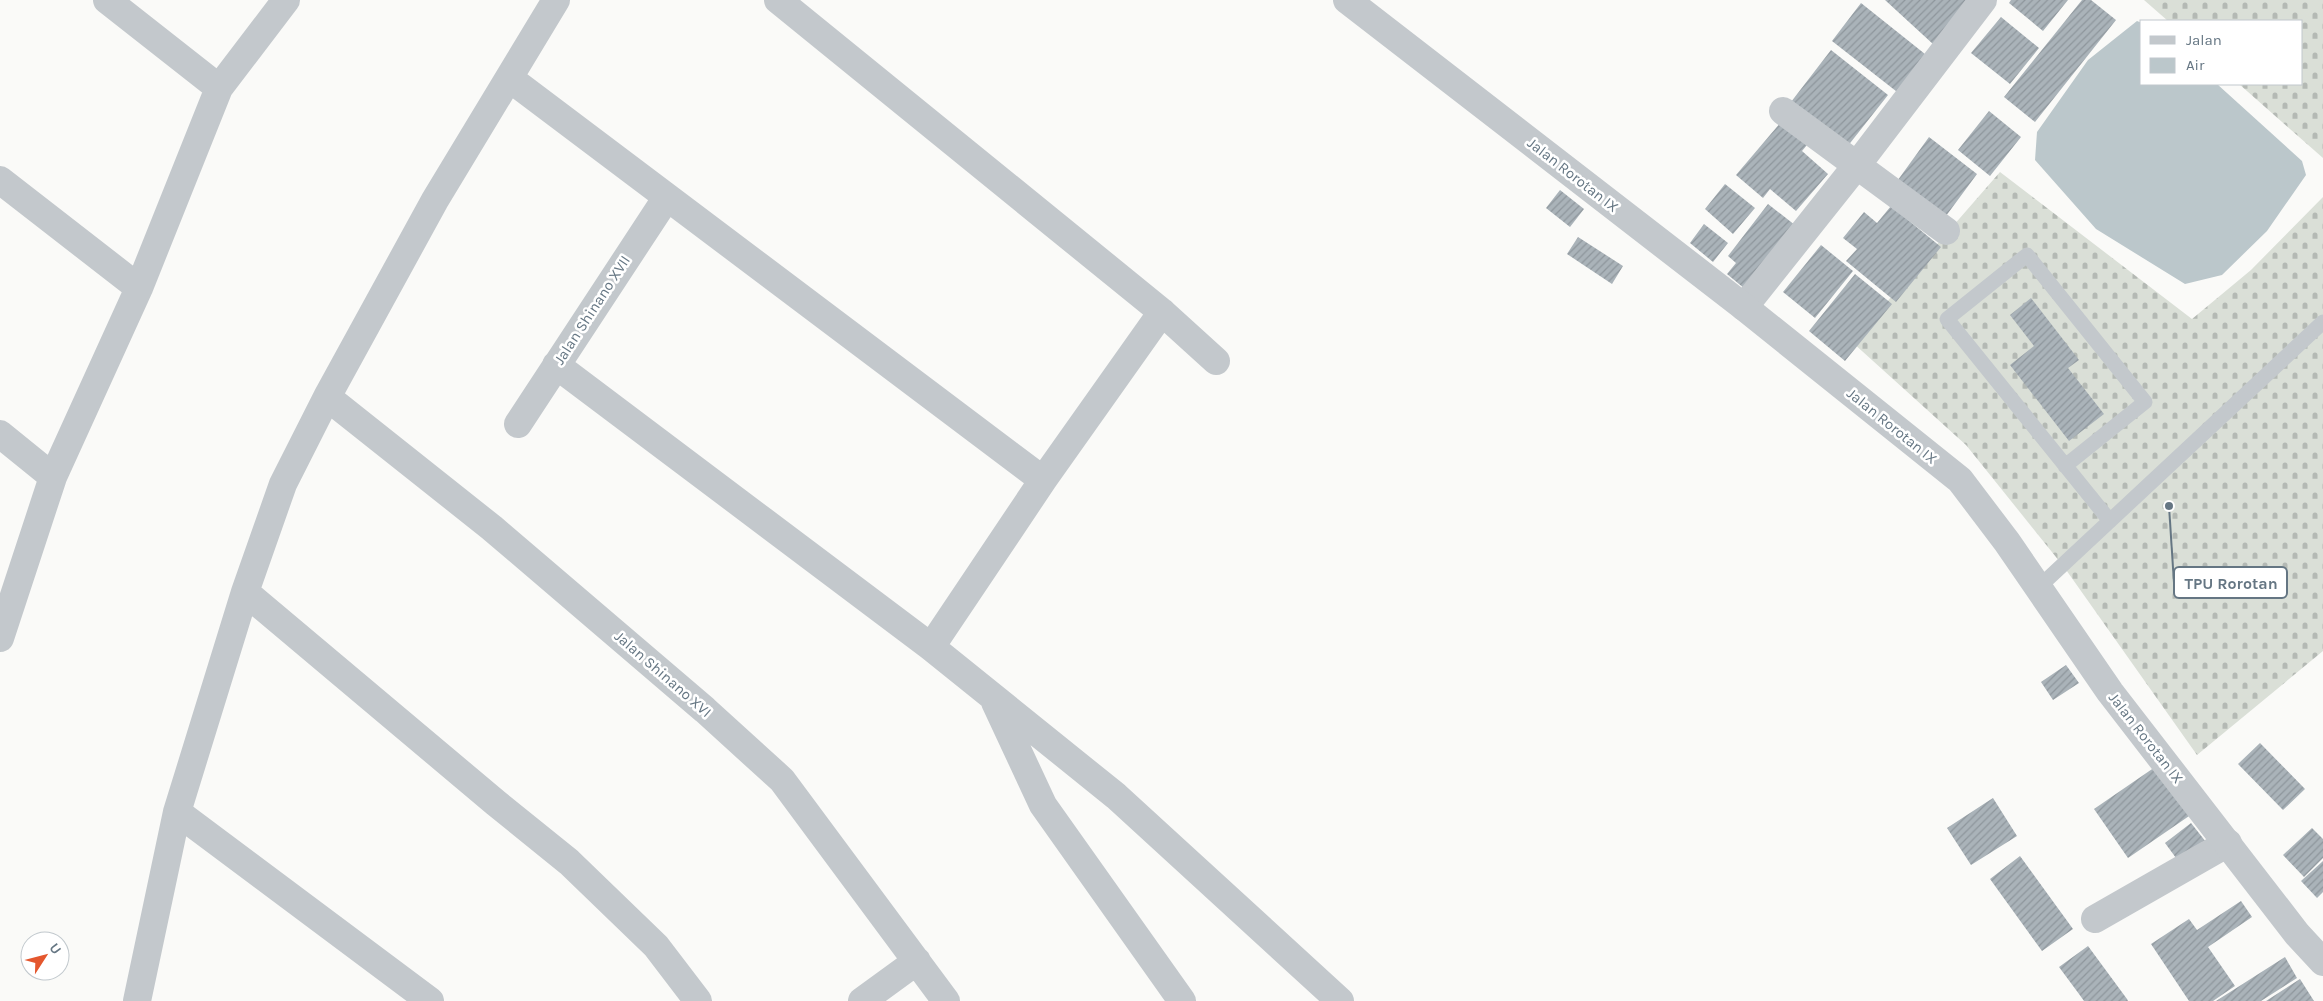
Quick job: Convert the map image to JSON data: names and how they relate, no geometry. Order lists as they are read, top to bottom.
{
  "streets": {
    "street": ["Jalan Rorotan IX", "Jalan Shinano XVII", "Jalan Shinano XVI"]
  },
  "places": ["TPU Rorotan"],
  "legend": ["Jalan", "Air"],
  "north": "top right"
}
